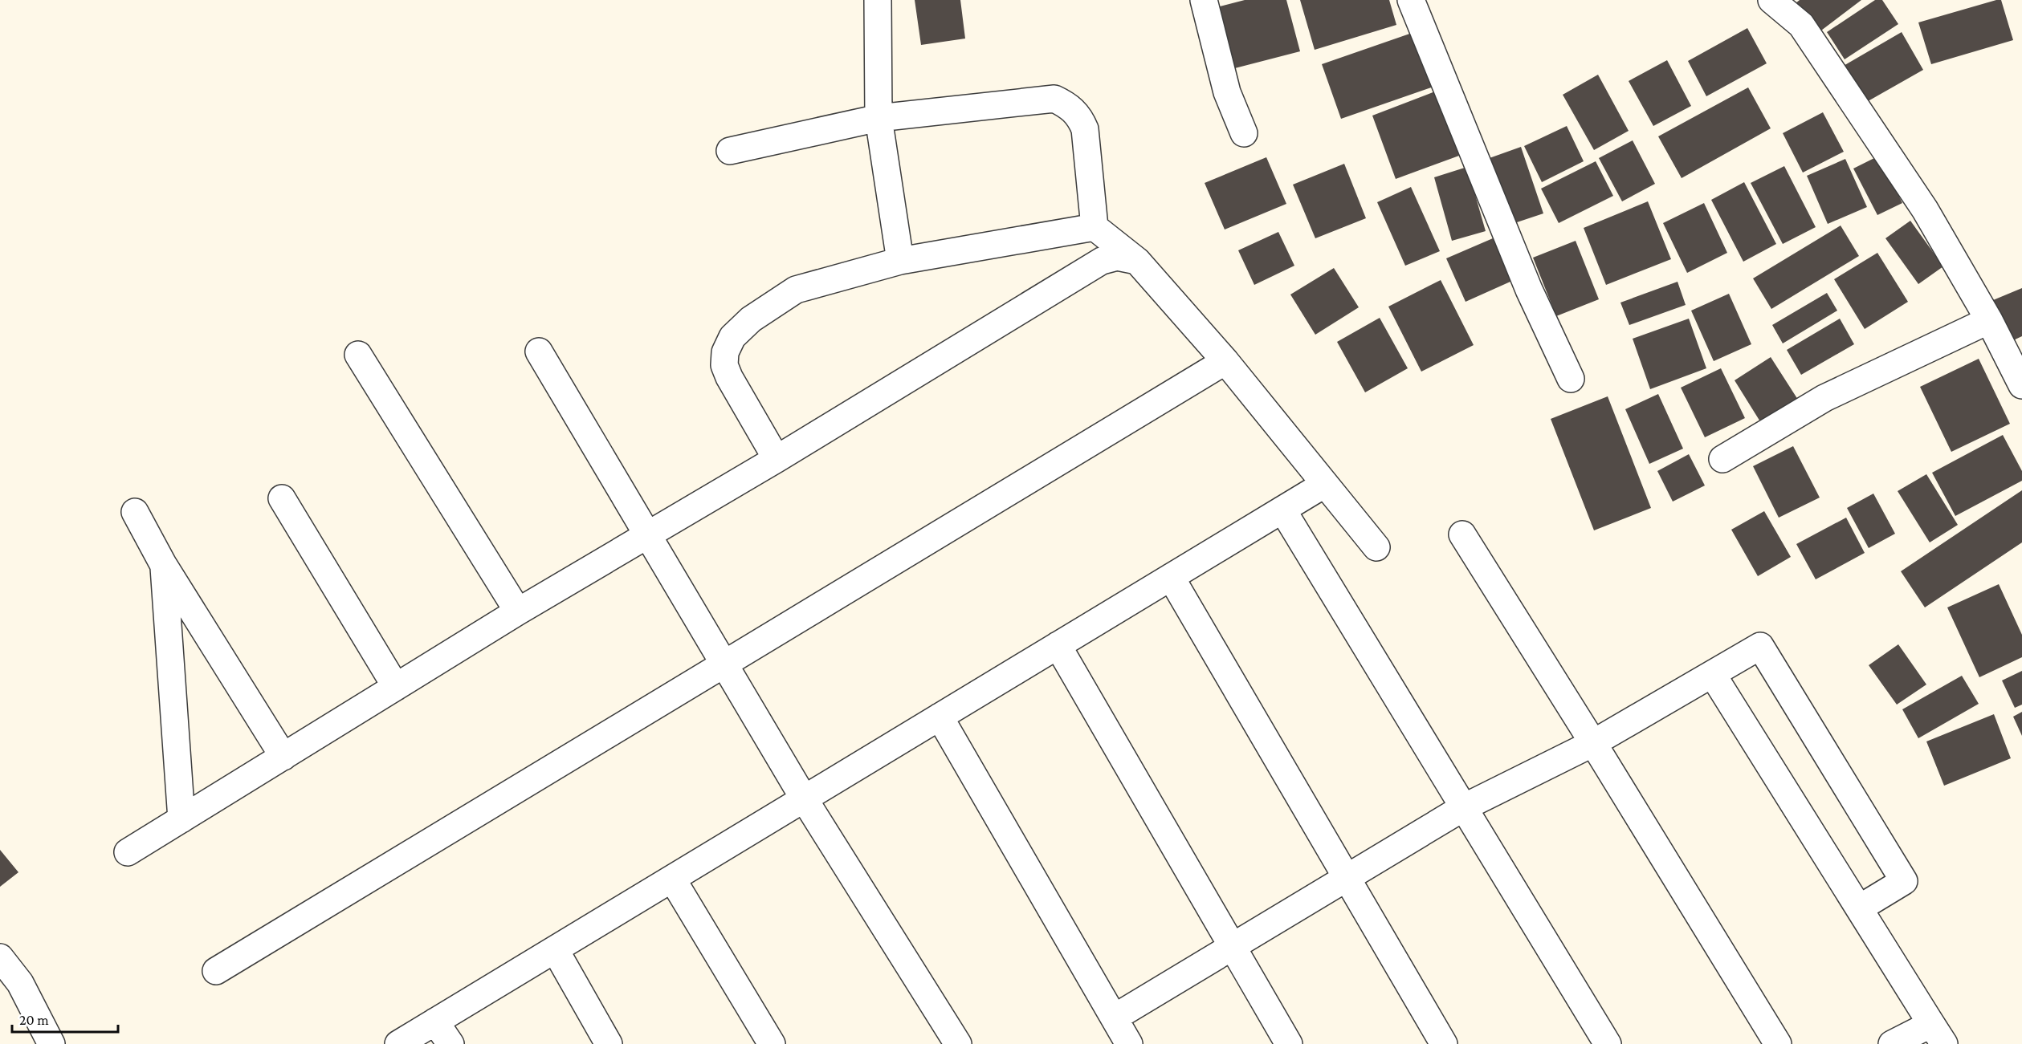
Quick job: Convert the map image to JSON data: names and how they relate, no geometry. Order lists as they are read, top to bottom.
{
  "scale_bar": "20 m"
}
